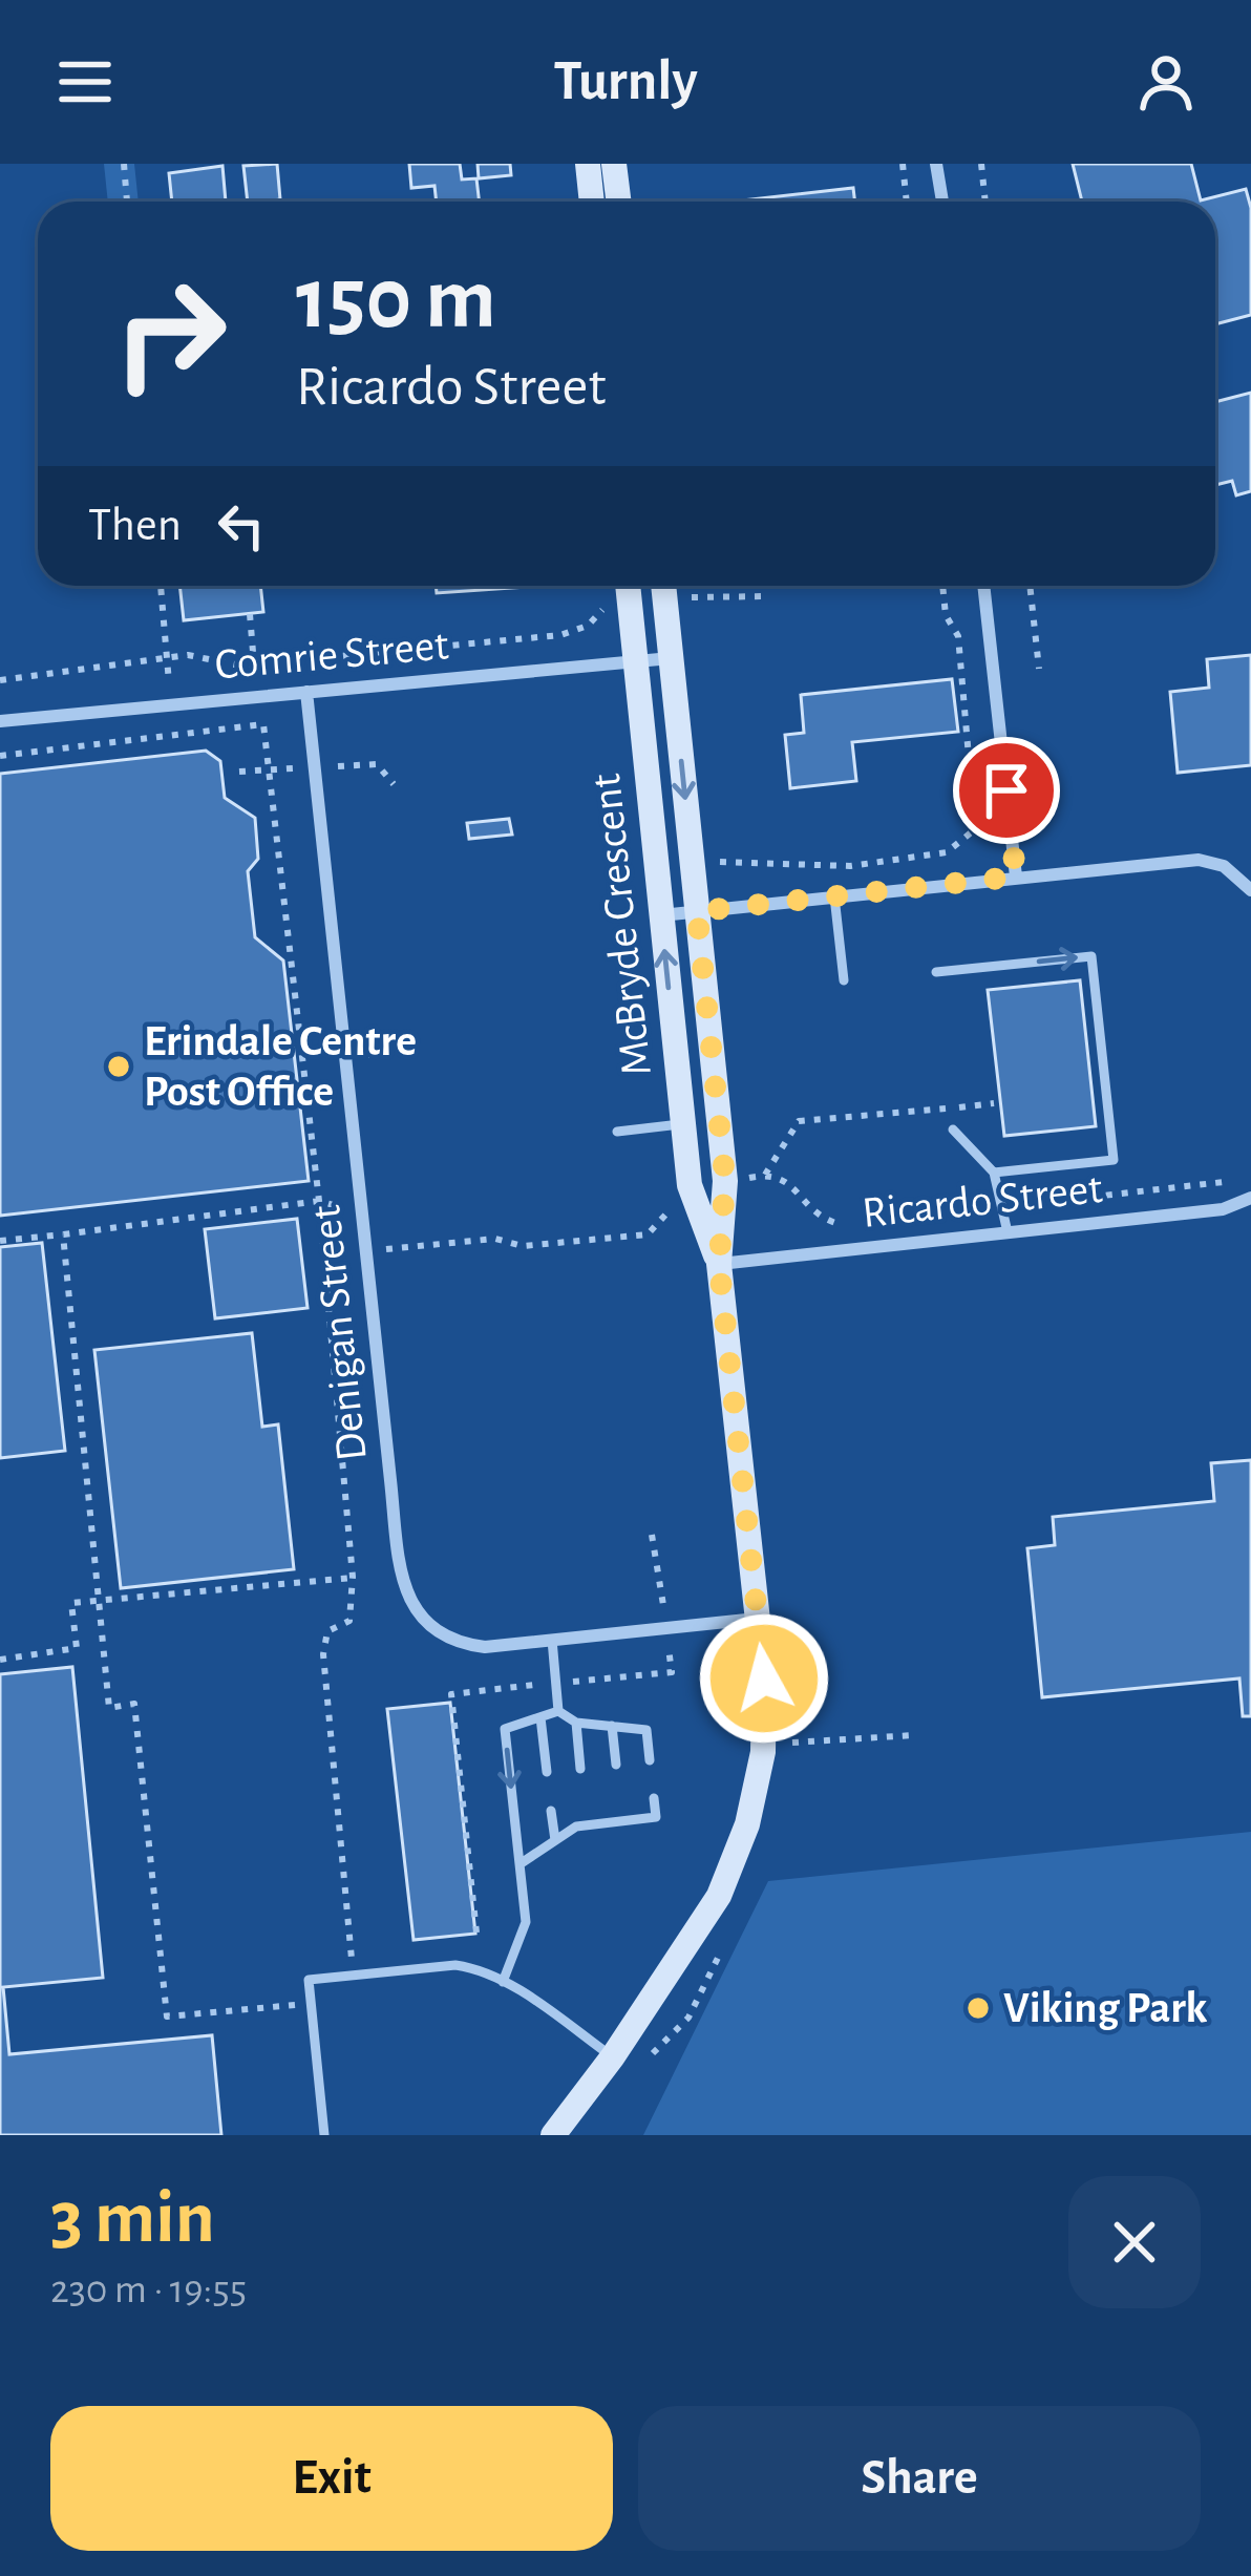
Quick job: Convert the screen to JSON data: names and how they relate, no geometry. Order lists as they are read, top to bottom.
{
  "streets": {
    "street": [
      "Comrie Street",
      "McBryde Crescent",
      "Ricardo Street",
      "Denigan Street"
    ]
  },
  "crossings": [
    ["Comrie Street", "McBryde Crescent"],
    ["Comrie Street", "Denigan Street"],
    ["McBryde Crescent", "Ricardo Street"],
    ["McBryde Crescent", "Denigan Street"]
  ],
  "places": ["Erindale Centre Post Office", "Viking Park"],
  "page": {
    "header": "Turnly",
    "turn": ["150 m", "Ricardo Street"],
    "then": "Then",
    "heading": ["3 min", "230 m · 19:55"],
    "buttons": ["Exit", "Share"]
  }
}
